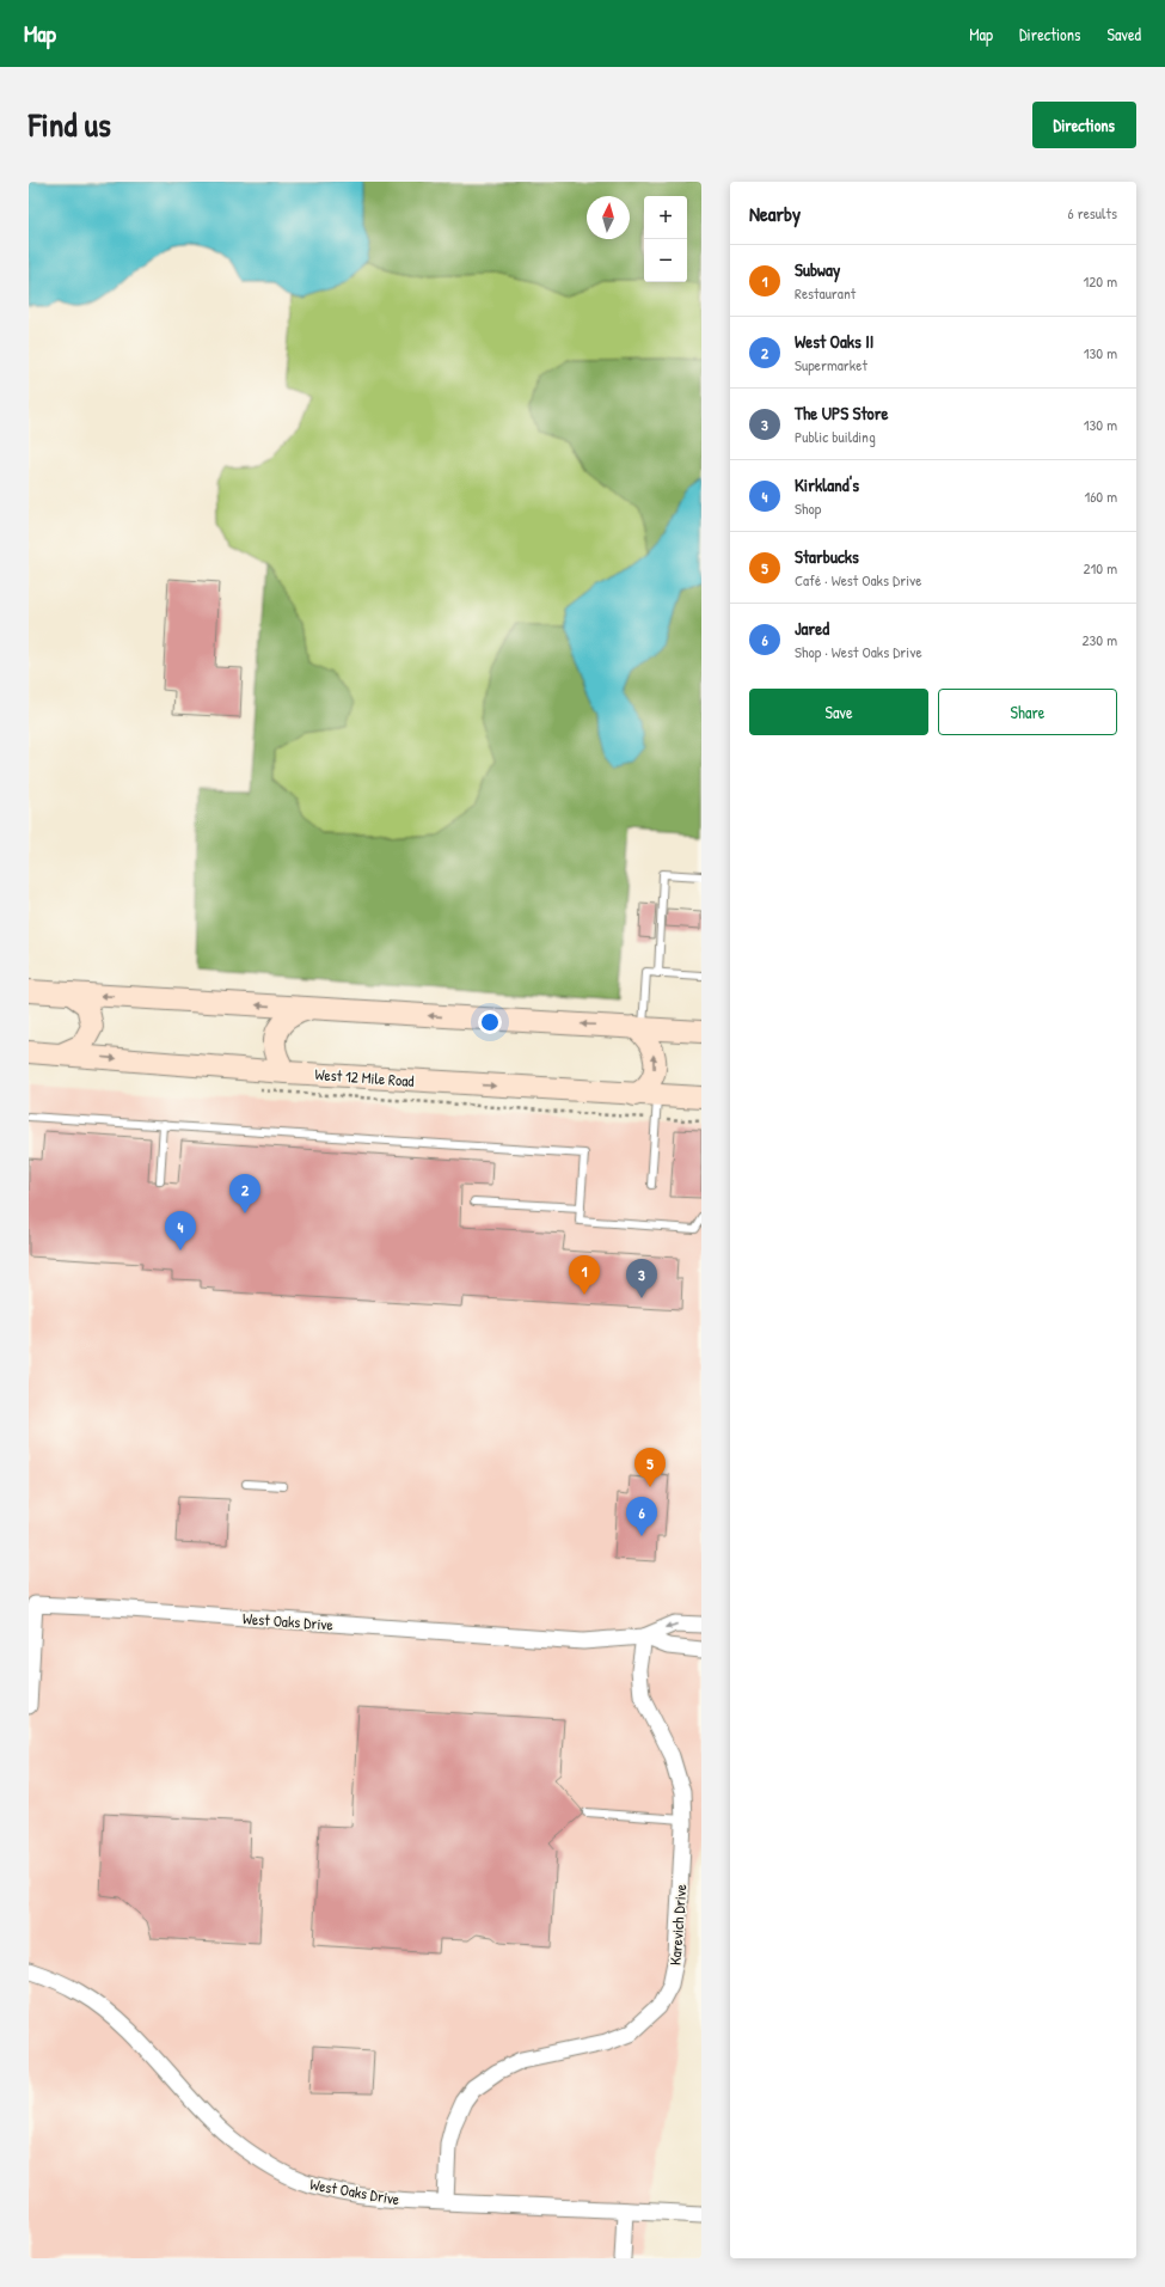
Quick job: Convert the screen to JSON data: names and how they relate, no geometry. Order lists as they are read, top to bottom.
{
  "streets": {
    "main road": ["West 12 Mile Road"],
    "street": ["West Oaks Drive", "Karevich Drive"]
  },
  "crossings": [
    ["West Oaks Drive", "Karevich Drive"]
  ],
  "north": "top",
  "page": {
    "header": "Map",
    "nav": ["Map", "Directions", "Saved"],
    "title": "Find us",
    "buttons": [
      "Directions",
      ["Save", "Share"]
    ],
    "heading": ["Nearby", "6 results"],
    "map_buttons": ["+", "−"],
    "list": [
      {
        "mark": "1",
        "name": "Subway",
        "note": "Restaurant",
        "value": "120 m"
      },
      {
        "mark": "2",
        "name": "West Oaks II",
        "note": "Supermarket",
        "value": "130 m"
      },
      {
        "mark": "3",
        "name": "The UPS Store",
        "note": "Public building",
        "value": "130 m"
      },
      {
        "mark": "4",
        "name": "Kirkland's",
        "note": "Shop",
        "value": "160 m"
      },
      {
        "mark": "5",
        "name": "Starbucks",
        "note": "Café · West Oaks Drive",
        "value": "210 m"
      },
      {
        "mark": "6",
        "name": "Jared",
        "note": "Shop · West Oaks Drive",
        "value": "230 m"
      }
    ],
    "pins": [
      "2",
      "4",
      "1",
      "3",
      "5",
      "6"
    ]
  }
}
